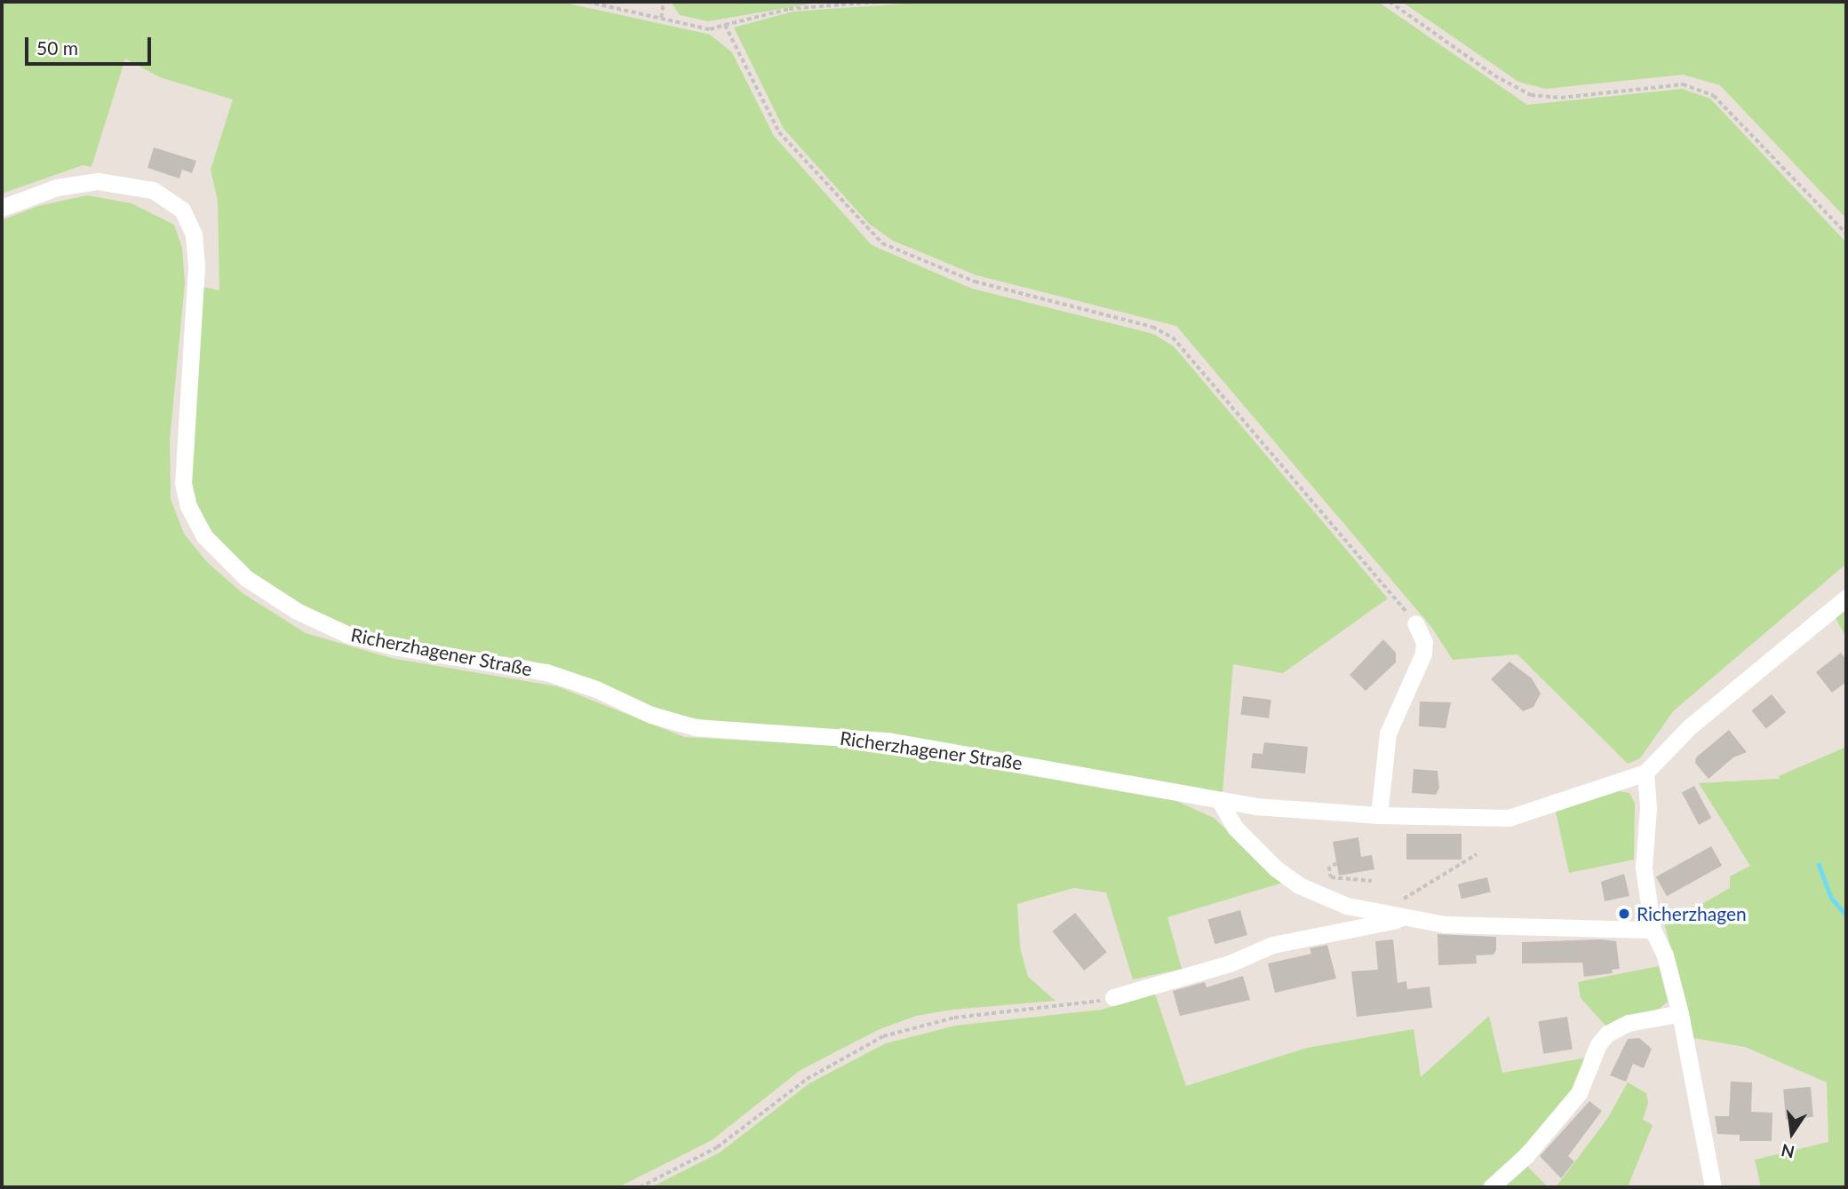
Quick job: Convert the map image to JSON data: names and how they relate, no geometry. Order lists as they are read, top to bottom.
{
  "streets": {
    "street": ["Richerzhagener Straße"]
  },
  "places": ["Richerzhagen"],
  "scale_bar": "50 m",
  "north": "bottom"
}
